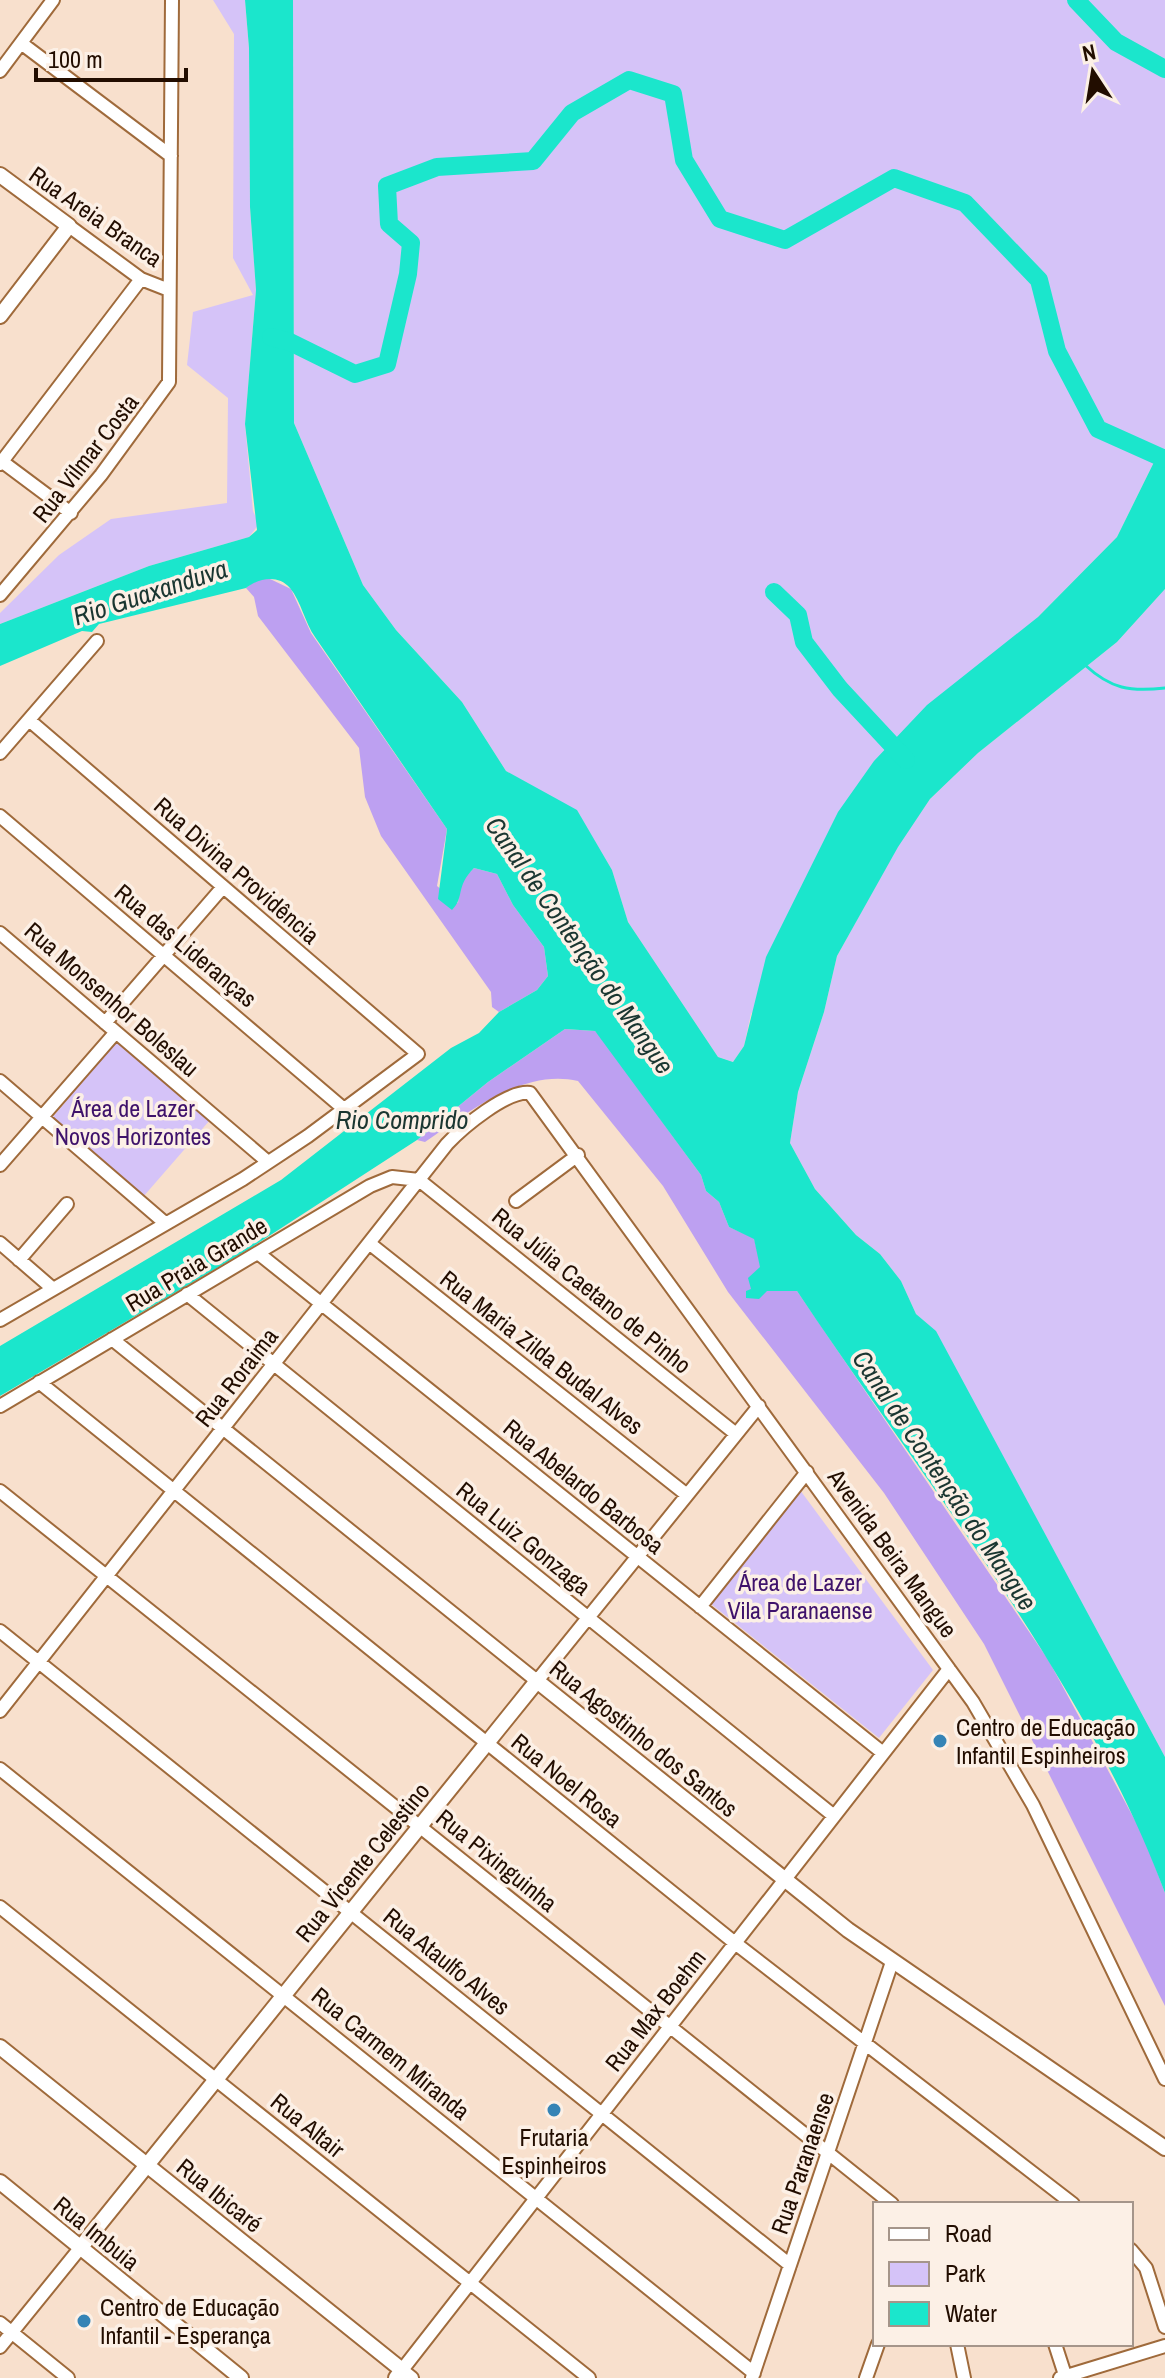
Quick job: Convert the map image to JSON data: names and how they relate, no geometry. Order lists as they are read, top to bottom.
{
  "streets": {
    "street": [
      "Rua Areia Branca",
      "Rua Vilmar Costa",
      "Rua Divina Providência",
      "Rua das Lideranças",
      "Rua Monsenhor Boleslau",
      "Rua Praia Grande",
      "Rua Júlia Caetano de Pinho",
      "Rua Maria Zilda Budal Alves",
      "Rua Roraima",
      "Rua Abelardo Barbosa",
      "Rua Luiz Gonzaga",
      "Avenida Beira Mangue",
      "Rua Agostinho dos Santos",
      "Rua Noel Rosa",
      "Rua Pixinguinha",
      "Rua Vicente Celestino",
      "Rua Ataulfo Alves",
      "Rua Max Boehm",
      "Rua Carmem Miranda",
      "Rua Altair",
      "Rua Paranaense",
      "Rua Ibicaré",
      "Rua Imbuia"
    ]
  },
  "crossings": [
    ["Rua Areia Branca", "Rua Vilmar Costa"],
    ["Rua Divina Providência", "Rua das Lideranças"],
    ["Rua Praia Grande", "Rua Júlia Caetano de Pinho"],
    ["Rua Praia Grande", "Rua Roraima"],
    ["Rua Praia Grande", "Rua Abelardo Barbosa"],
    ["Rua Praia Grande", "Rua Luiz Gonzaga"],
    ["Rua Praia Grande", "Rua Agostinho dos Santos"],
    ["Rua Praia Grande", "Rua Noel Rosa"],
    ["Rua Júlia Caetano de Pinho", "Rua Roraima"],
    ["Rua Júlia Caetano de Pinho", "Rua Vicente Celestino"],
    ["Rua Maria Zilda Budal Alves", "Rua Roraima"],
    ["Rua Maria Zilda Budal Alves", "Rua Vicente Celestino"],
    ["Rua Roraima", "Rua Abelardo Barbosa"],
    ["Rua Roraima", "Rua Luiz Gonzaga"],
    ["Rua Roraima", "Avenida Beira Mangue"],
    ["Rua Roraima", "Rua Agostinho dos Santos"],
    ["Rua Roraima", "Rua Noel Rosa"],
    ["Rua Roraima", "Rua Pixinguinha"],
    ["Rua Roraima", "Rua Ataulfo Alves"],
    ["Rua Abelardo Barbosa", "Rua Vicente Celestino"],
    ["Rua Abelardo Barbosa", "Rua Max Boehm"],
    ["Rua Luiz Gonzaga", "Rua Vicente Celestino"],
    ["Rua Luiz Gonzaga", "Rua Max Boehm"],
    ["Avenida Beira Mangue", "Rua Vicente Celestino"],
    ["Avenida Beira Mangue", "Rua Max Boehm"],
    ["Rua Agostinho dos Santos", "Rua Vicente Celestino"],
    ["Rua Agostinho dos Santos", "Rua Max Boehm"],
    ["Rua Agostinho dos Santos", "Rua Paranaense"],
    ["Rua Noel Rosa", "Rua Vicente Celestino"],
    ["Rua Noel Rosa", "Rua Max Boehm"],
    ["Rua Noel Rosa", "Rua Paranaense"],
    ["Rua Pixinguinha", "Rua Vicente Celestino"],
    ["Rua Pixinguinha", "Rua Max Boehm"],
    ["Rua Pixinguinha", "Rua Paranaense"],
    ["Rua Vicente Celestino", "Rua Ataulfo Alves"],
    ["Rua Vicente Celestino", "Rua Carmem Miranda"],
    ["Rua Vicente Celestino", "Rua Altair"],
    ["Rua Vicente Celestino", "Rua Ibicaré"],
    ["Rua Vicente Celestino", "Rua Imbuia"],
    ["Rua Ataulfo Alves", "Rua Max Boehm"],
    ["Rua Ataulfo Alves", "Rua Paranaense"],
    ["Rua Max Boehm", "Rua Carmem Miranda"],
    ["Rua Max Boehm", "Rua Altair"],
    ["Rua Max Boehm", "Rua Ibicaré"],
    ["Rua Carmem Miranda", "Rua Paranaense"]
  ],
  "water": ["Rio Guaxanduva", "Canal de Contenção do Mangue", "Rio Comprido"],
  "parks": ["Área de Lazer Novos Horizontes", "Área de Lazer Vila Paranaense"],
  "places": ["Centro de Educação Infantil Espinheiros", "Frutaria Espinheiros", "Centro de Educação Infantil - Esperança"],
  "legend": ["Road", "Park", "Water"],
  "scale_bar": "100 m",
  "north": "top"
}
